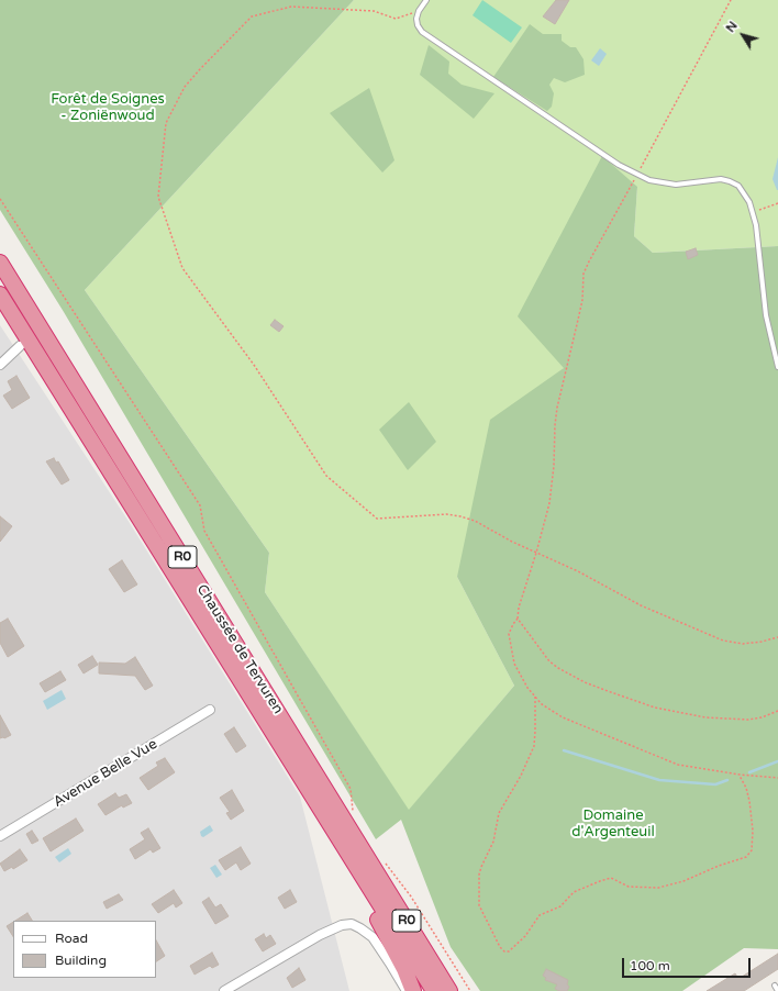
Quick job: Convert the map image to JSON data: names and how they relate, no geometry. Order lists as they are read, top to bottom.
{
  "streets": {
    "highway": ["R0", "Chaussée de Tervuren"],
    "street": ["Avenue Belle Vue"]
  },
  "crossings": [
    ["R0", "Chaussée de Tervuren"]
  ],
  "parks": ["Forêt de Soignes - Zoniënwoud", "Domaine d'Argenteuil"],
  "legend": ["Road", "Building"],
  "scale_bar": "100 m",
  "north": "top left"
}
